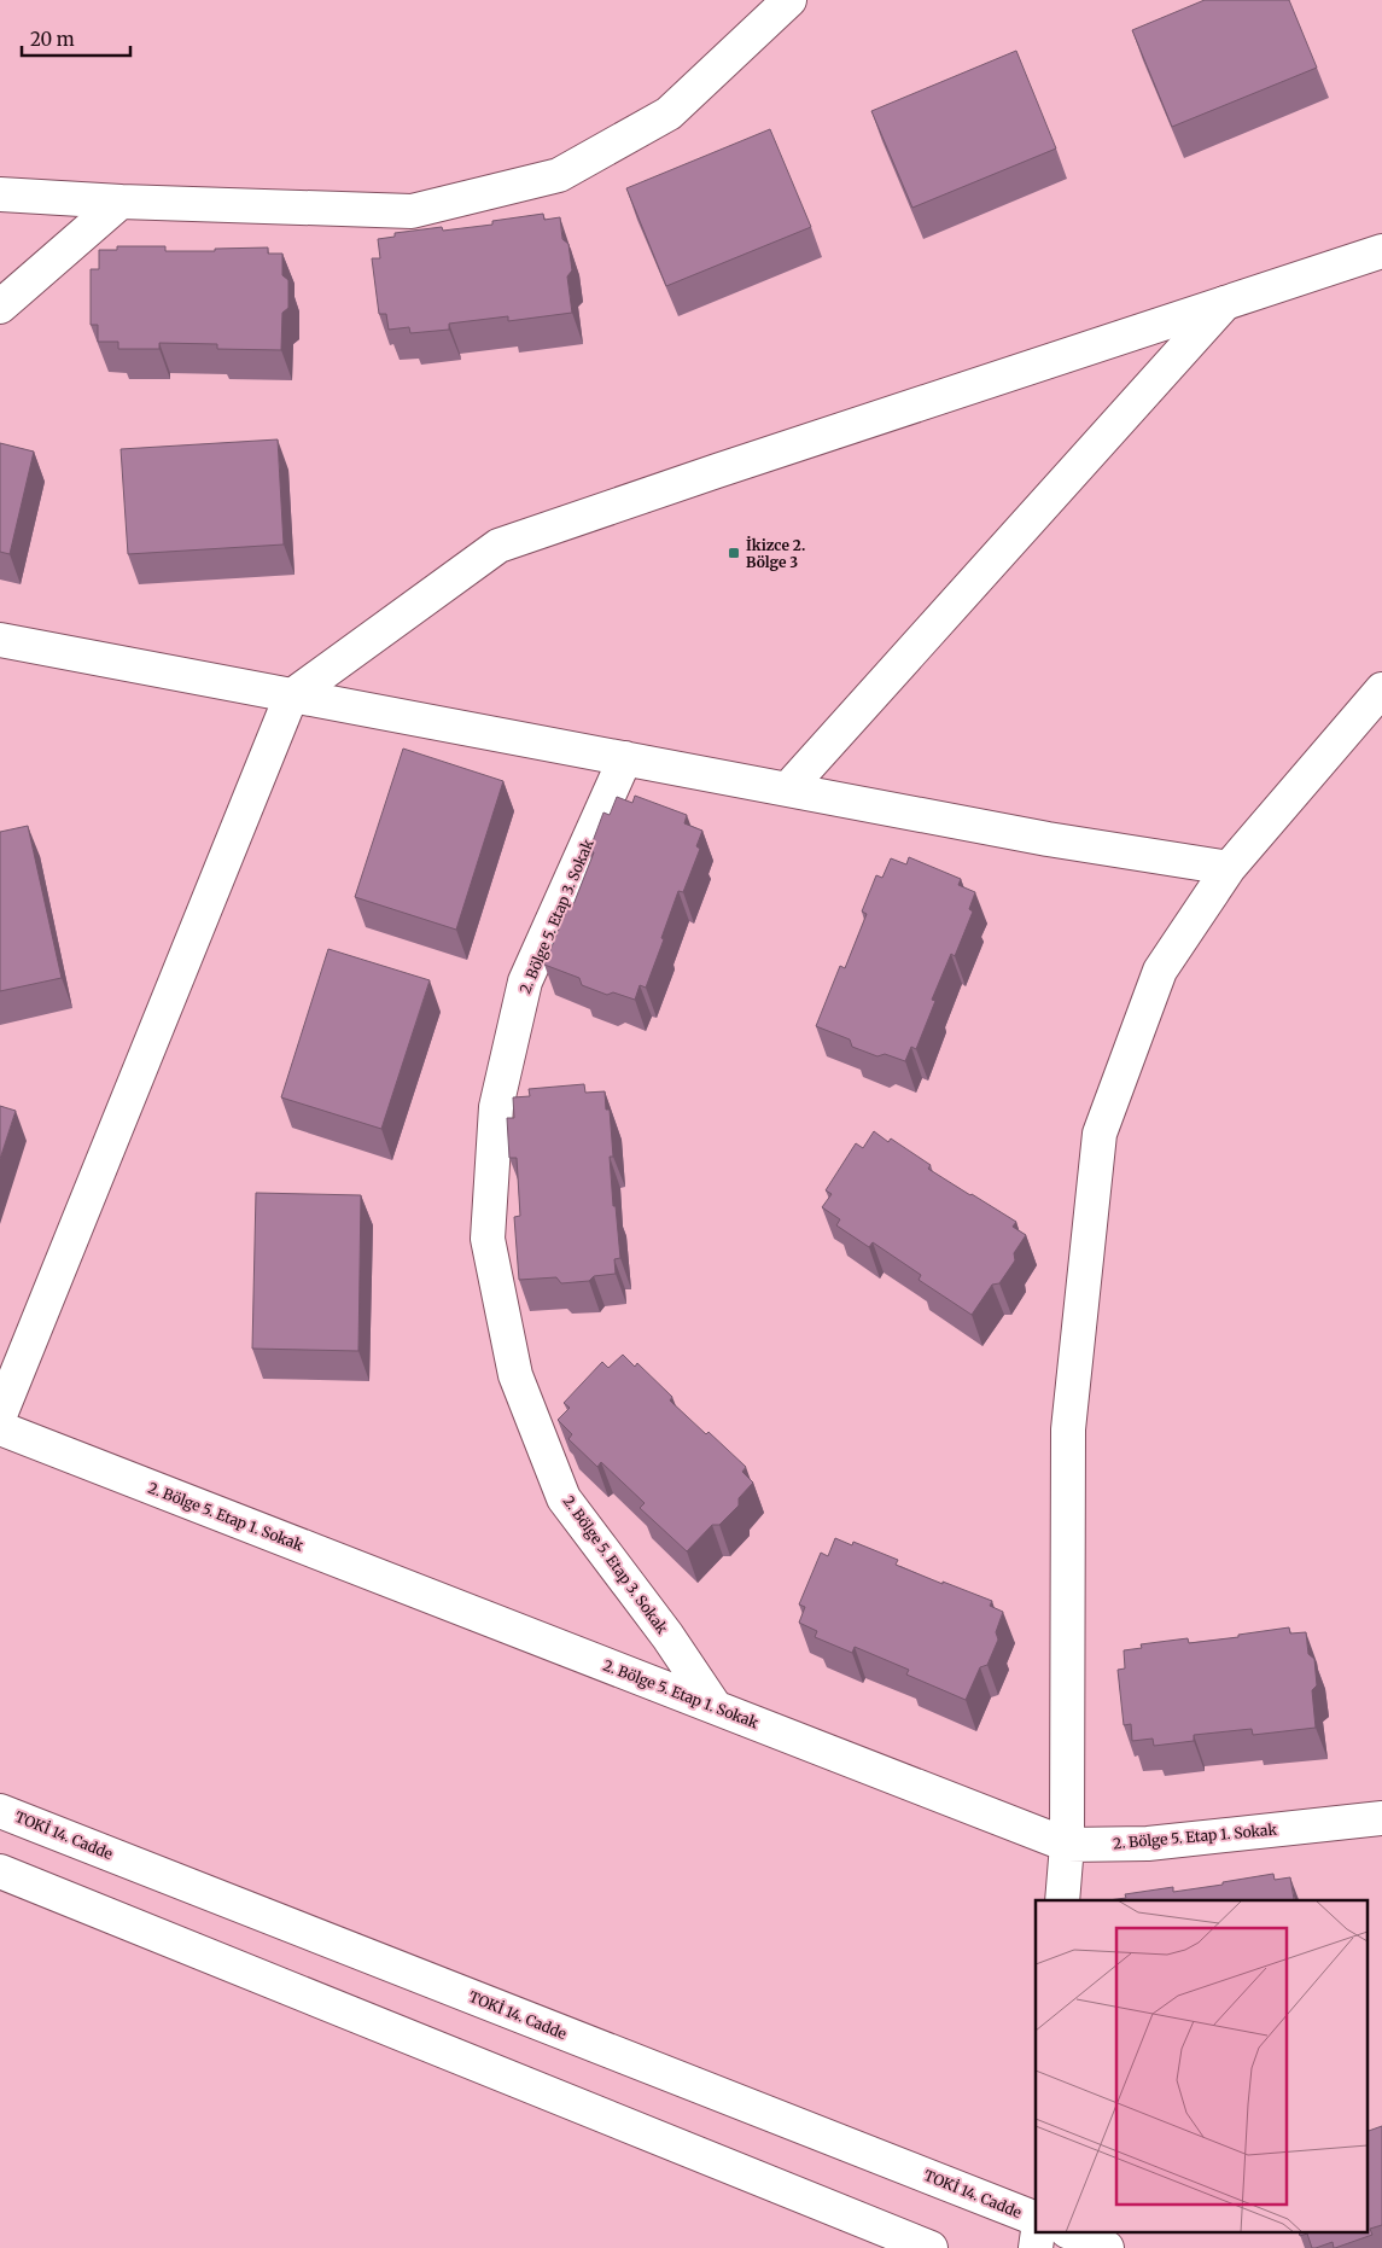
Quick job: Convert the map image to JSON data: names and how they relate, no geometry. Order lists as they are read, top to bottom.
{
  "streets": {
    "street": ["2. Bölge 5. Etap 3. Sokak", "2. Bölge 5. Etap 1. Sokak", "TOKİ 14. Cadde"]
  },
  "crossings": [
    ["2. Bölge 5. Etap 3. Sokak", "2. Bölge 5. Etap 1. Sokak"]
  ],
  "places": {
    "transit": ["İkizce 2. Bölge 3"]
  },
  "scale_bar": "20 m"
}
